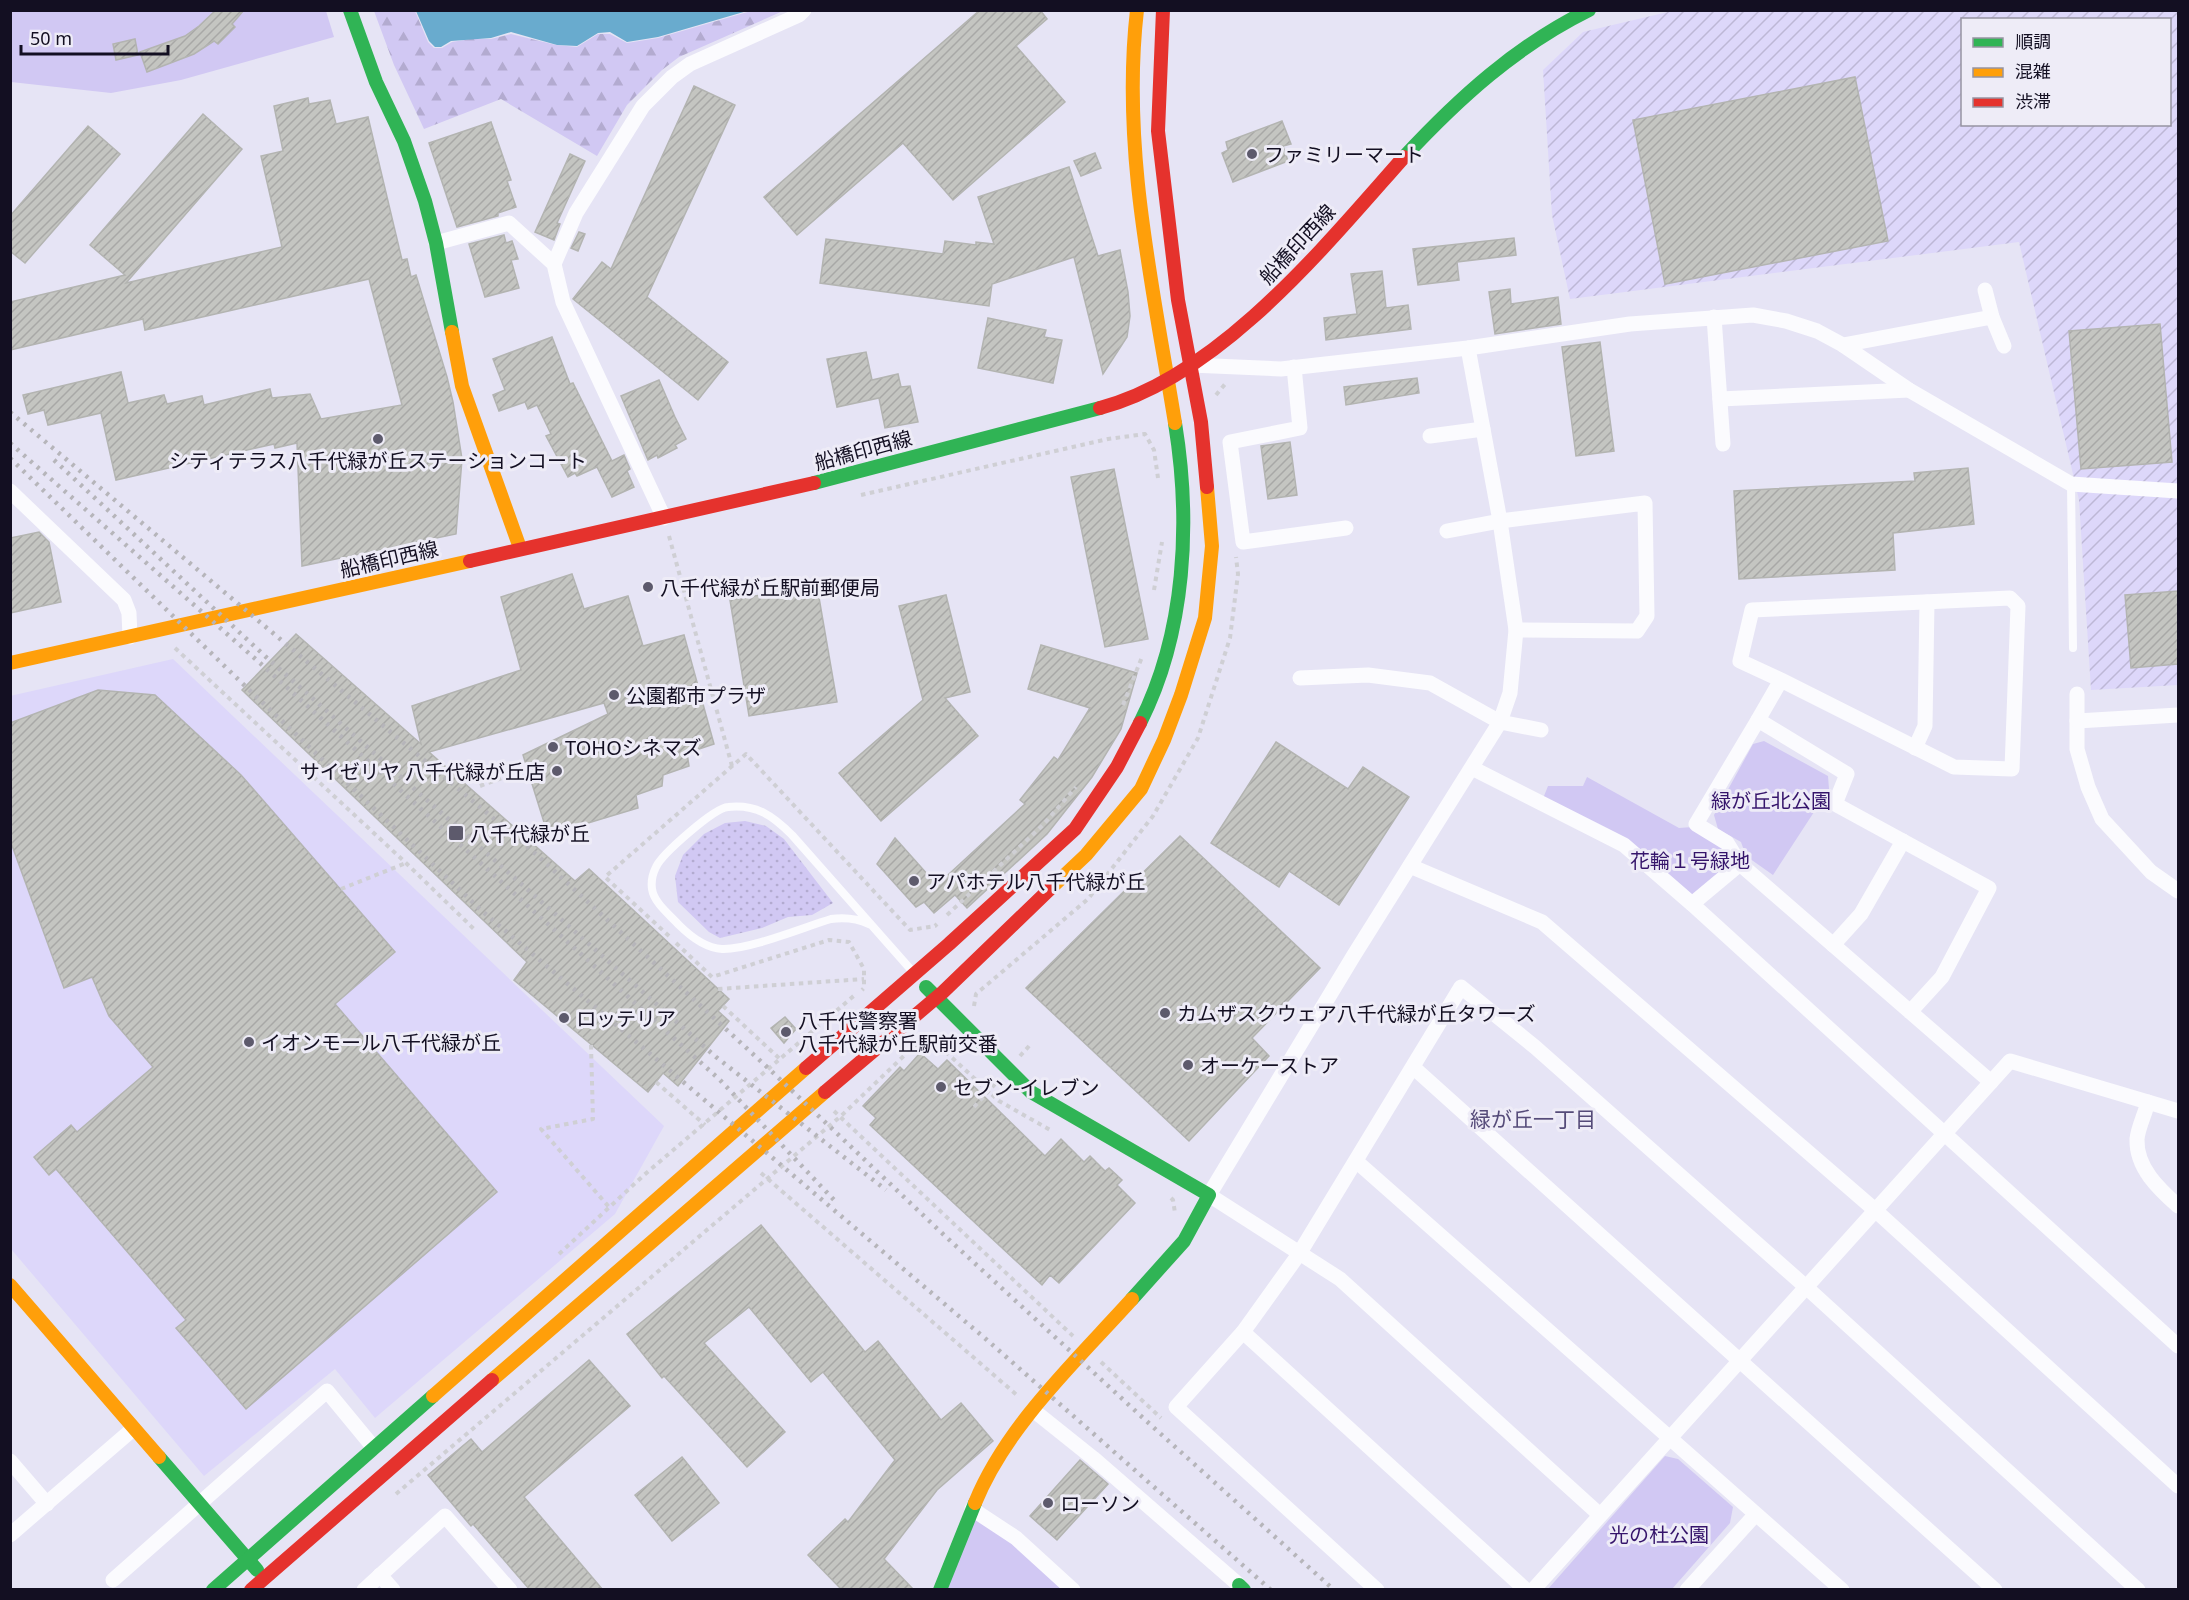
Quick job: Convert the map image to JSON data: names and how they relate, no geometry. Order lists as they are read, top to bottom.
{
  "streets": {
    "street": ["船橋印西線"]
  },
  "districts": ["緑が丘一丁目"],
  "parks": ["緑が丘北公園", "花輪１号緑地", "光の杜公園"],
  "places": {
    "other": [
      "ファミリーマート",
      "シティテラス八千代緑が丘ステーションコート",
      "八千代緑が丘駅前郵便局",
      "公園都市プラザ",
      "TOHOシネマズ",
      "サイゼリヤ 八千代緑が丘店",
      "アパホテル八千代緑が丘",
      "カムザスクウェア八千代緑が丘タワーズ",
      "ロッテリア",
      "八千代警察署 八千代緑が丘駅前交番",
      "イオンモール八千代緑が丘",
      "オーケーストア",
      "セブン-イレブン",
      "ローソン"
    ],
    "transit": ["八千代緑が丘"]
  },
  "legend": ["順調", "混雑", "渋滞"],
  "scale_bar": "50 m"
}
